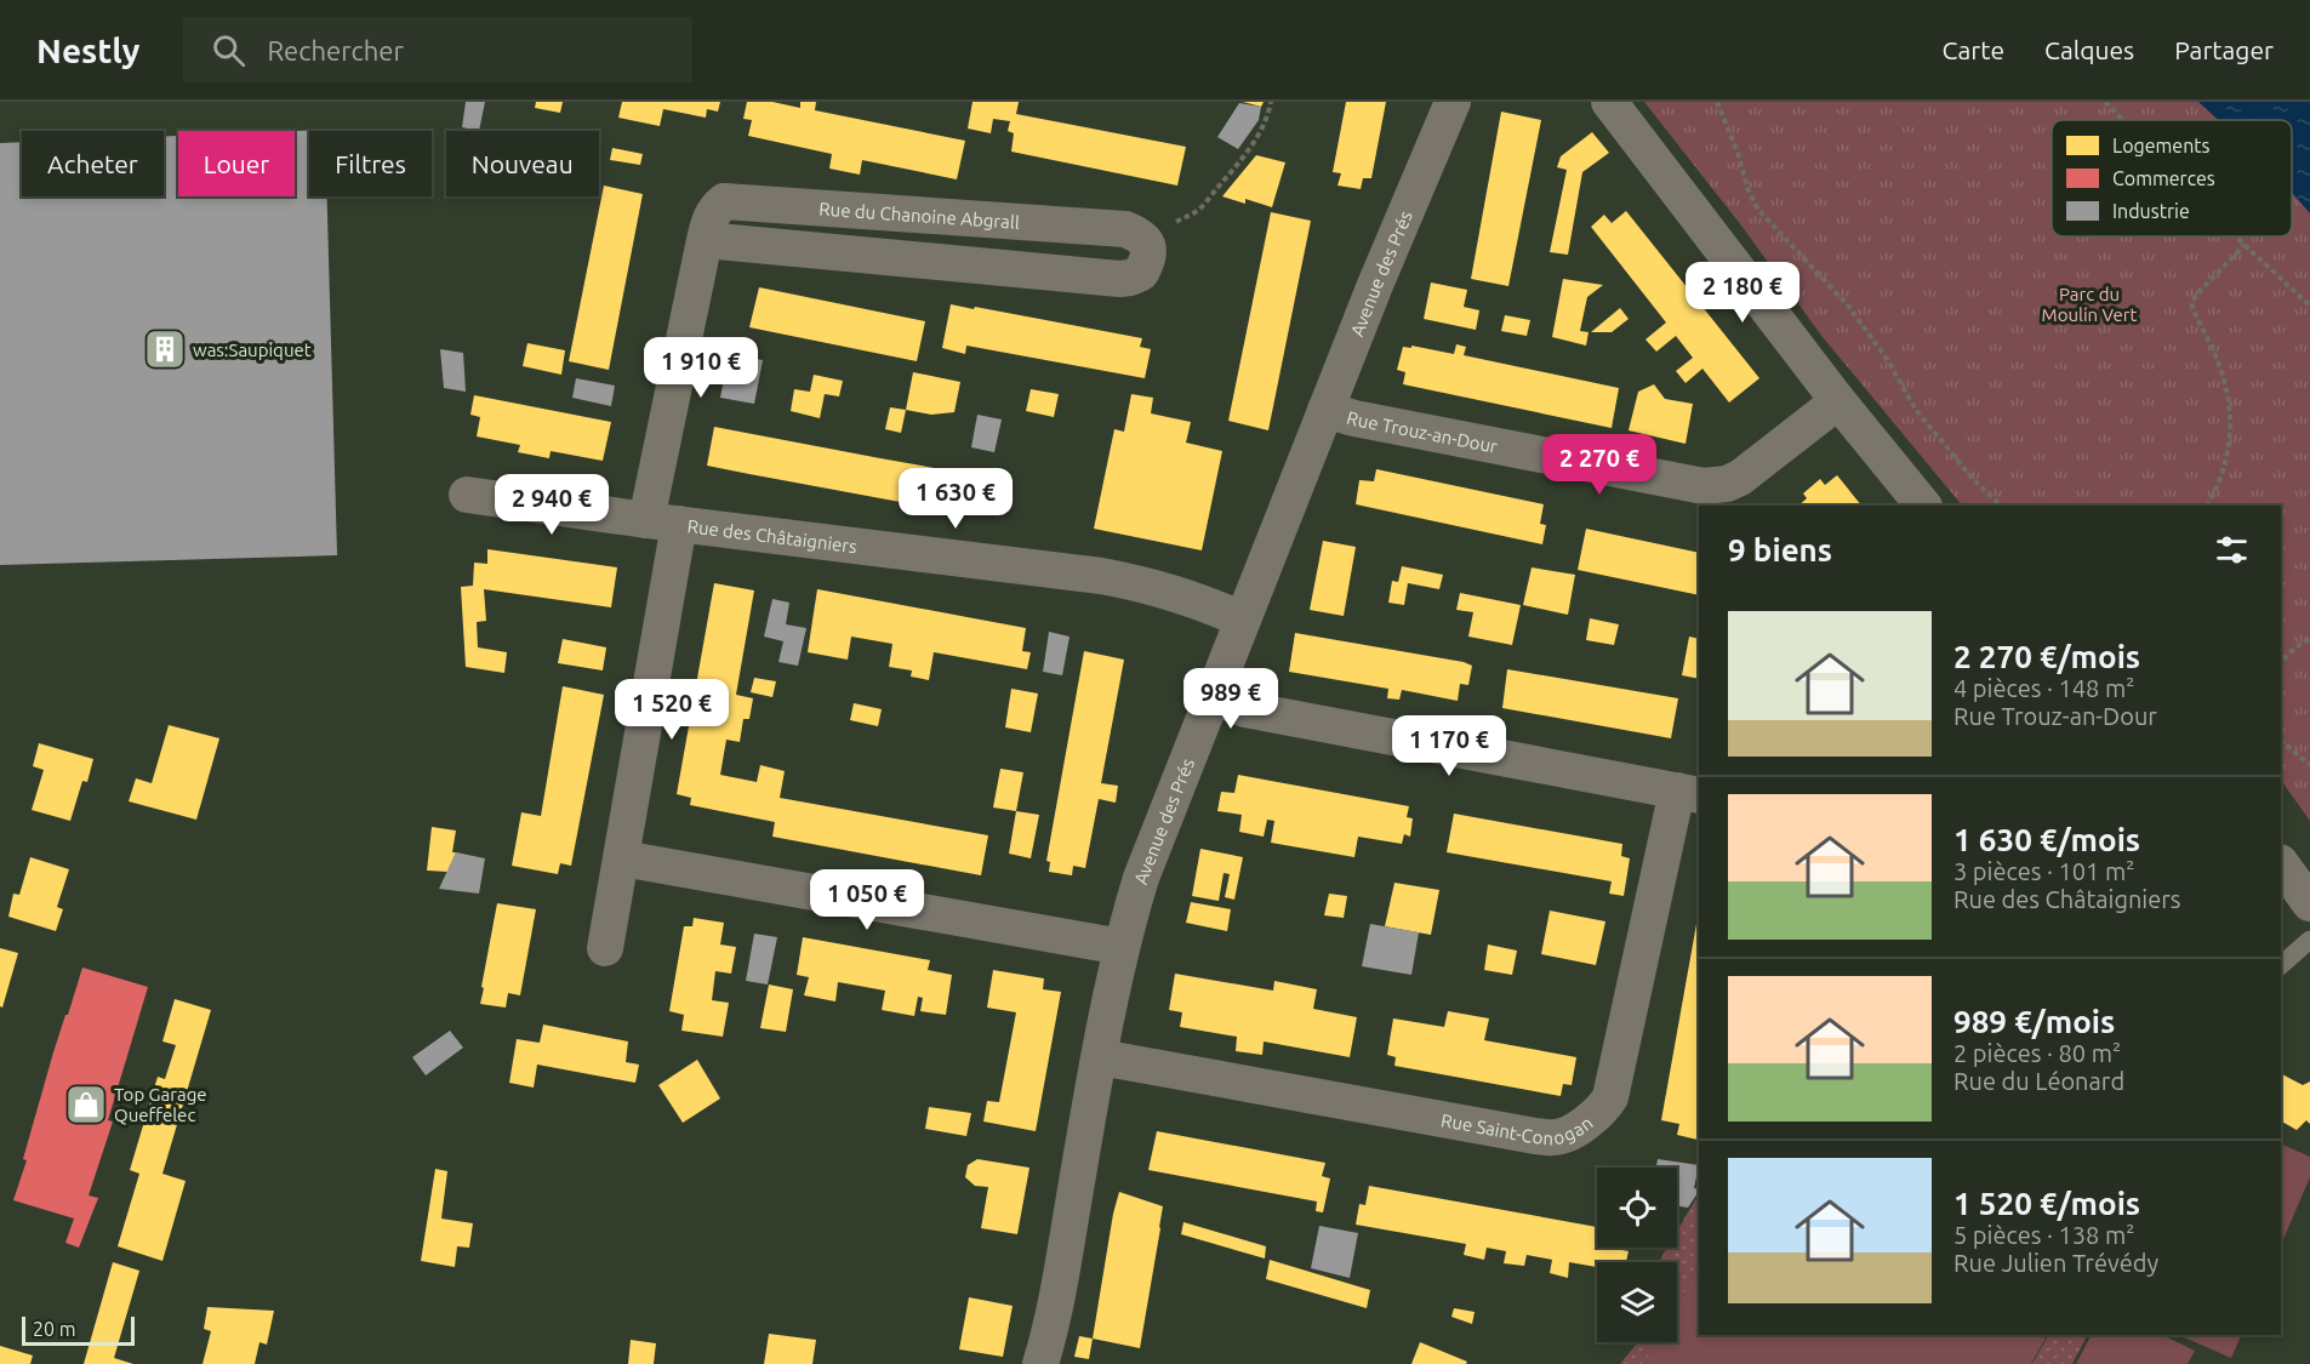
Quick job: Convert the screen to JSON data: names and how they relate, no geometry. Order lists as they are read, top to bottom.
{
  "streets": {
    "street": [
      "Rue du Chanoine Abgrall",
      "Avenue des Prés",
      "Rue Trouz-an-Dour",
      "Rue des Châtaigniers",
      "Rue Saint-Conogan"
    ]
  },
  "crossings": [
    ["Rue du Chanoine Abgrall", "Rue des Châtaigniers"],
    ["Avenue des Prés", "Rue Trouz-an-Dour"],
    ["Avenue des Prés", "Rue des Châtaigniers"],
    ["Avenue des Prés", "Rue Saint-Conogan"]
  ],
  "parks": ["Parc du Moulin Vert"],
  "places": {
    "building": ["was:Saupiquet"],
    "shop": ["Top Garage Queffelec"]
  },
  "legend": ["Logements", "Commerces", "Industrie"],
  "scale_bar": "20 m",
  "page": {
    "header": "Nestly",
    "search": "Rechercher",
    "nav": ["Carte", "Calques", "Partager"],
    "chip": [
      "Acheter",
      "Louer",
      "Filtres",
      "Nouveau"
    ],
    "price": [
      "2 180 €",
      "1 910 €",
      "2 270 €",
      "1 630 €",
      "2 940 €",
      "989 €",
      "1 520 €",
      "1 170 €",
      "1 050 €"
    ],
    "heading": "9 biens",
    "list": [
      {
        "name": "2 270 €/mois",
        "note": "4 pièces · 148 m² · Rue Trouz-an-Dour"
      },
      {
        "name": "1 630 €/mois",
        "note": "3 pièces · 101 m² · Rue des Châtaigniers"
      },
      {
        "name": "989 €/mois",
        "note": "2 pièces · 80 m² · Rue du Léonard"
      },
      {
        "name": "1 520 €/mois",
        "note": "5 pièces · 138 m² · Rue Julien Trévédy"
      }
    ],
    "scale": "20 m"
  }
}
